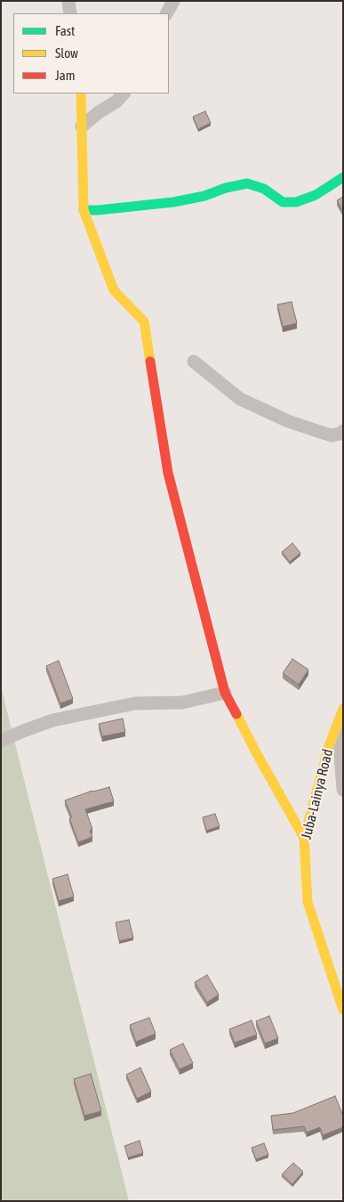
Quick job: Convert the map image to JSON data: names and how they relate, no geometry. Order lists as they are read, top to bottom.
{
  "streets": {
    "street": ["Juba-Lainya Road"]
  },
  "legend": ["Fast", "Slow", "Jam"]
}
